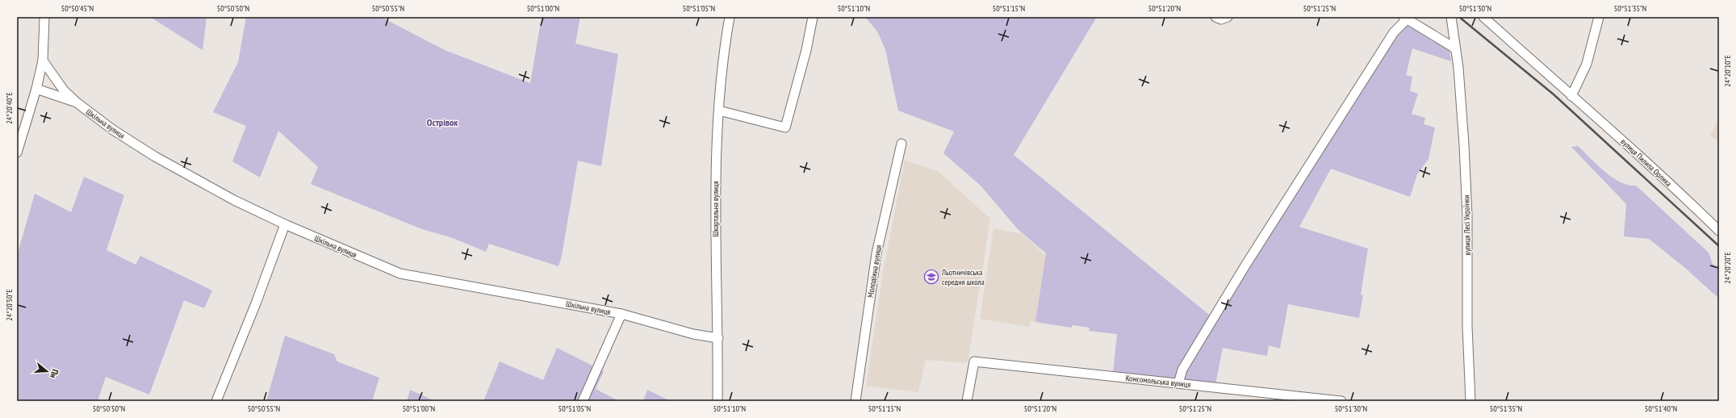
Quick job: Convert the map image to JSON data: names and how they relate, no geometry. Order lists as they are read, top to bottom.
{
  "streets": {
    "street": [
      "Шкільна вулиця",
      "вулиця Пилипа Орлика",
      "Шкартальна вулиця",
      "вулиця Лесі Українки",
      "Молодіжна вулиця",
      "Комсомольська вулиця"
    ]
  },
  "crossings": [
    ["Шкільна вулиця", "Шкартальна вулиця"]
  ],
  "districts": ["Острівок"],
  "places": {
    "school or university": ["Льотничівська середня школа"]
  },
  "north": "right",
  "coordinates": [
    "50°50'45\"N",
    "50°50'50\"N",
    "50°50'55\"N",
    "50°51'00\"N",
    "50°51'05\"N",
    "50°51'10\"N",
    "50°51'15\"N",
    "50°51'20\"N",
    "50°51'25\"N",
    "50°51'30\"N",
    "50°51'35\"N",
    "24°20'10\"E",
    "24°20'40\"E",
    "24°20'20\"E",
    "24°20'50\"E",
    "50°51'40\"N"
  ]
}
